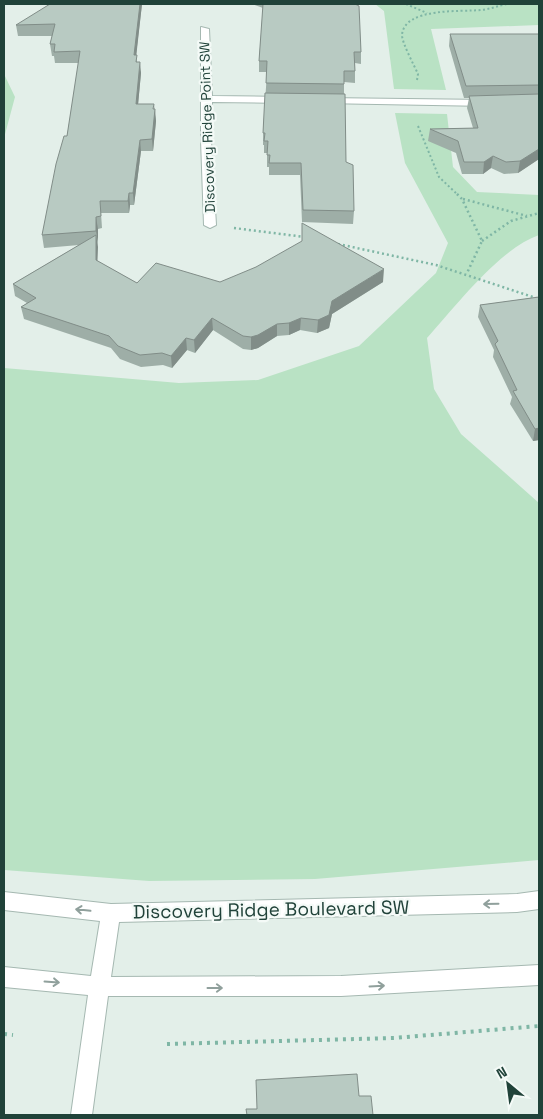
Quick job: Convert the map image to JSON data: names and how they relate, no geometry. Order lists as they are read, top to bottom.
{
  "streets": {
    "street": ["Discovery Ridge Point SW", "Discovery Ridge Boulevard SW"]
  },
  "north": "top left"
}
